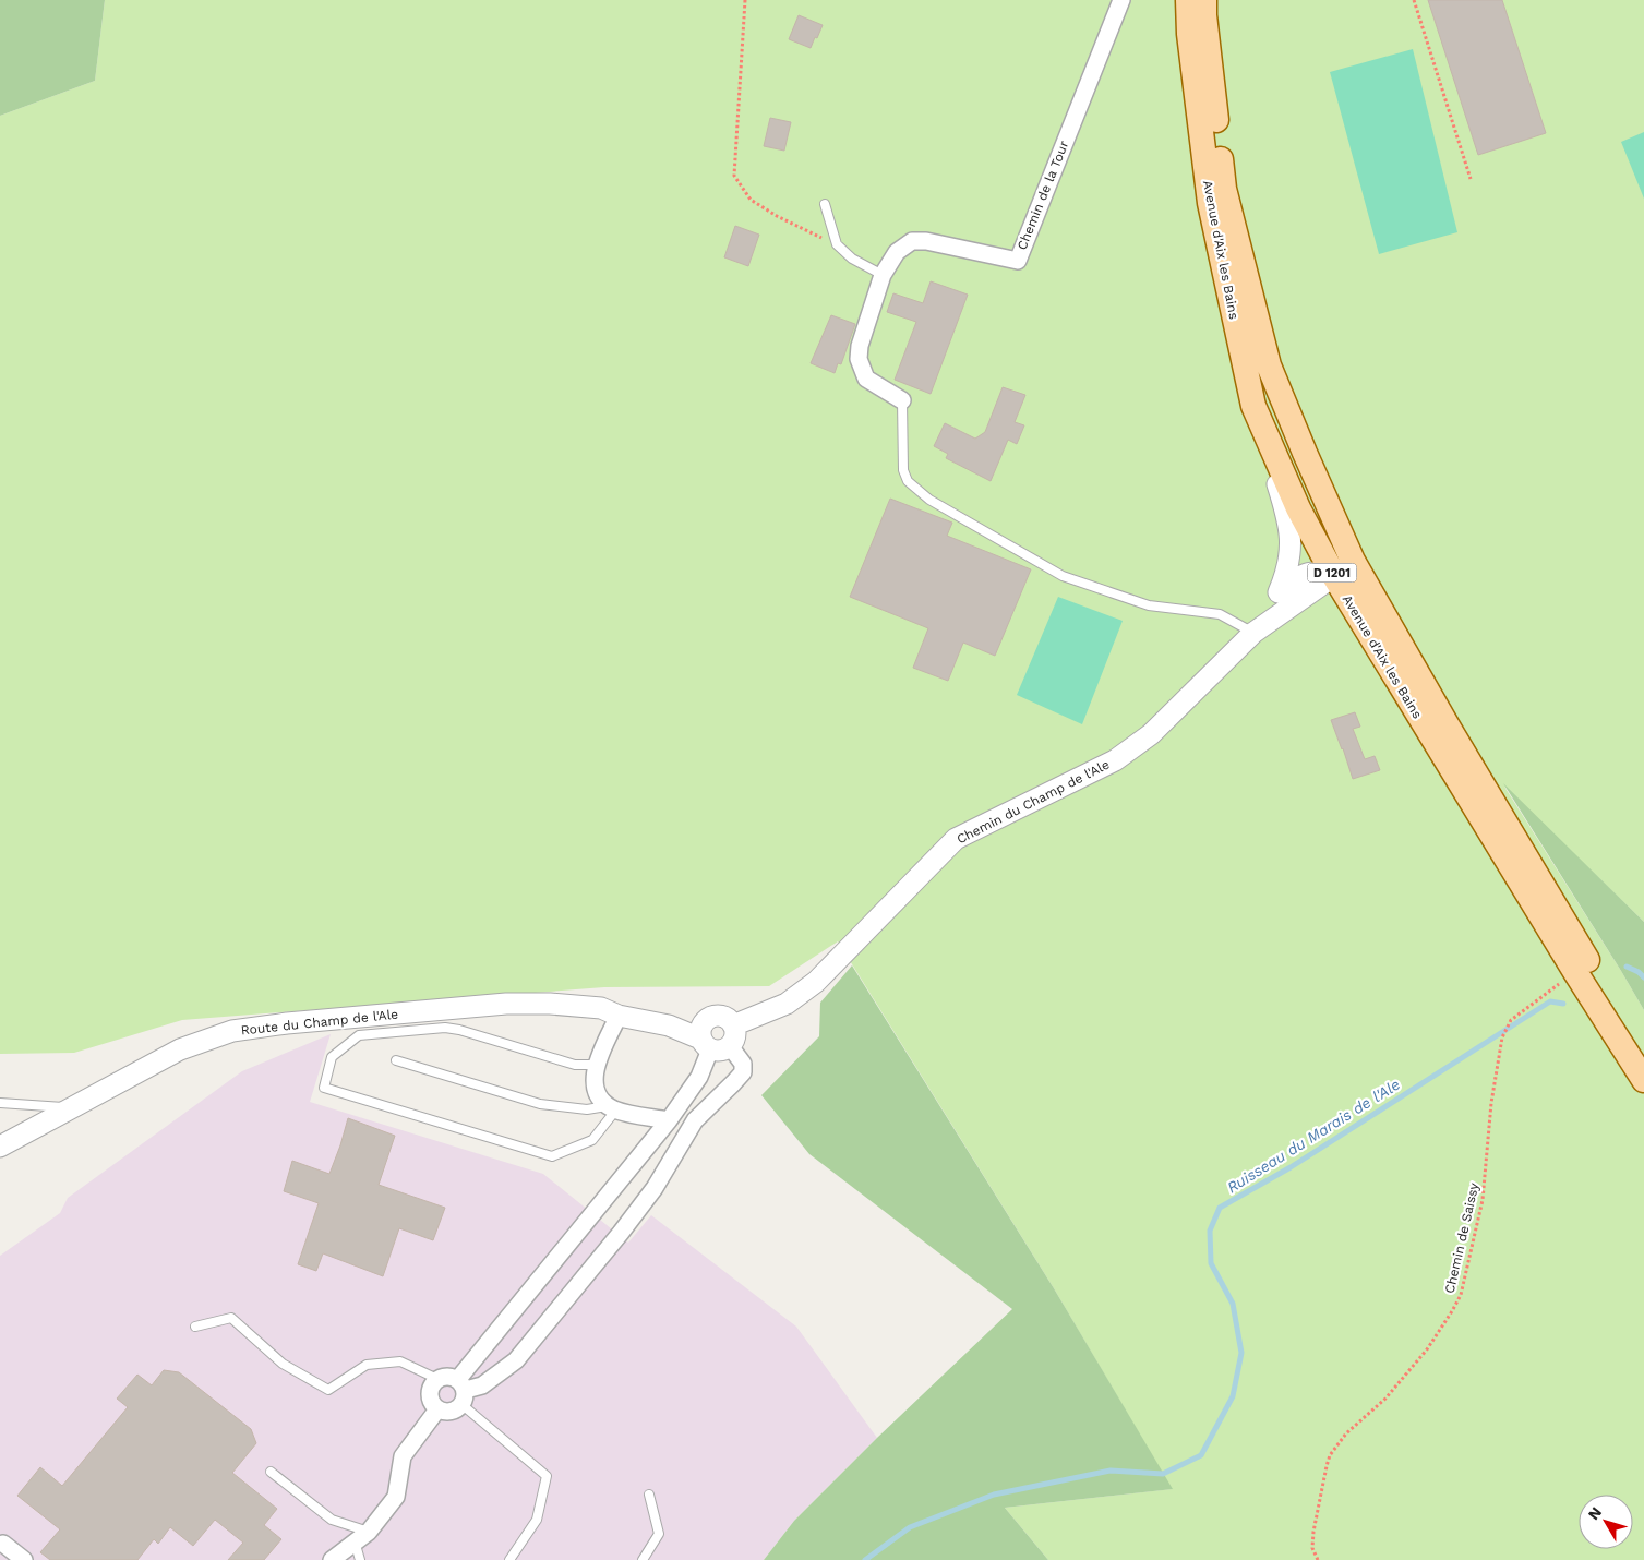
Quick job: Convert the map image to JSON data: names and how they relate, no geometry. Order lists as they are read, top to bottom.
{
  "streets": {
    "main road": ["Avenue d'Aix les Bains", "D 1201"],
    "street": ["Chemin de la Tour", "Chemin du Champ de l'Ale", "Route du Champ de l'Ale"],
    "path": ["Chemin de Saissy"]
  },
  "crossings": [
    ["Avenue d'Aix les Bains", "Chemin de Saissy"],
    ["Chemin du Champ de l'Ale", "Route du Champ de l'Ale"]
  ],
  "water": ["Ruisseau du Marais de l'Ale"],
  "north": "top left"
}
